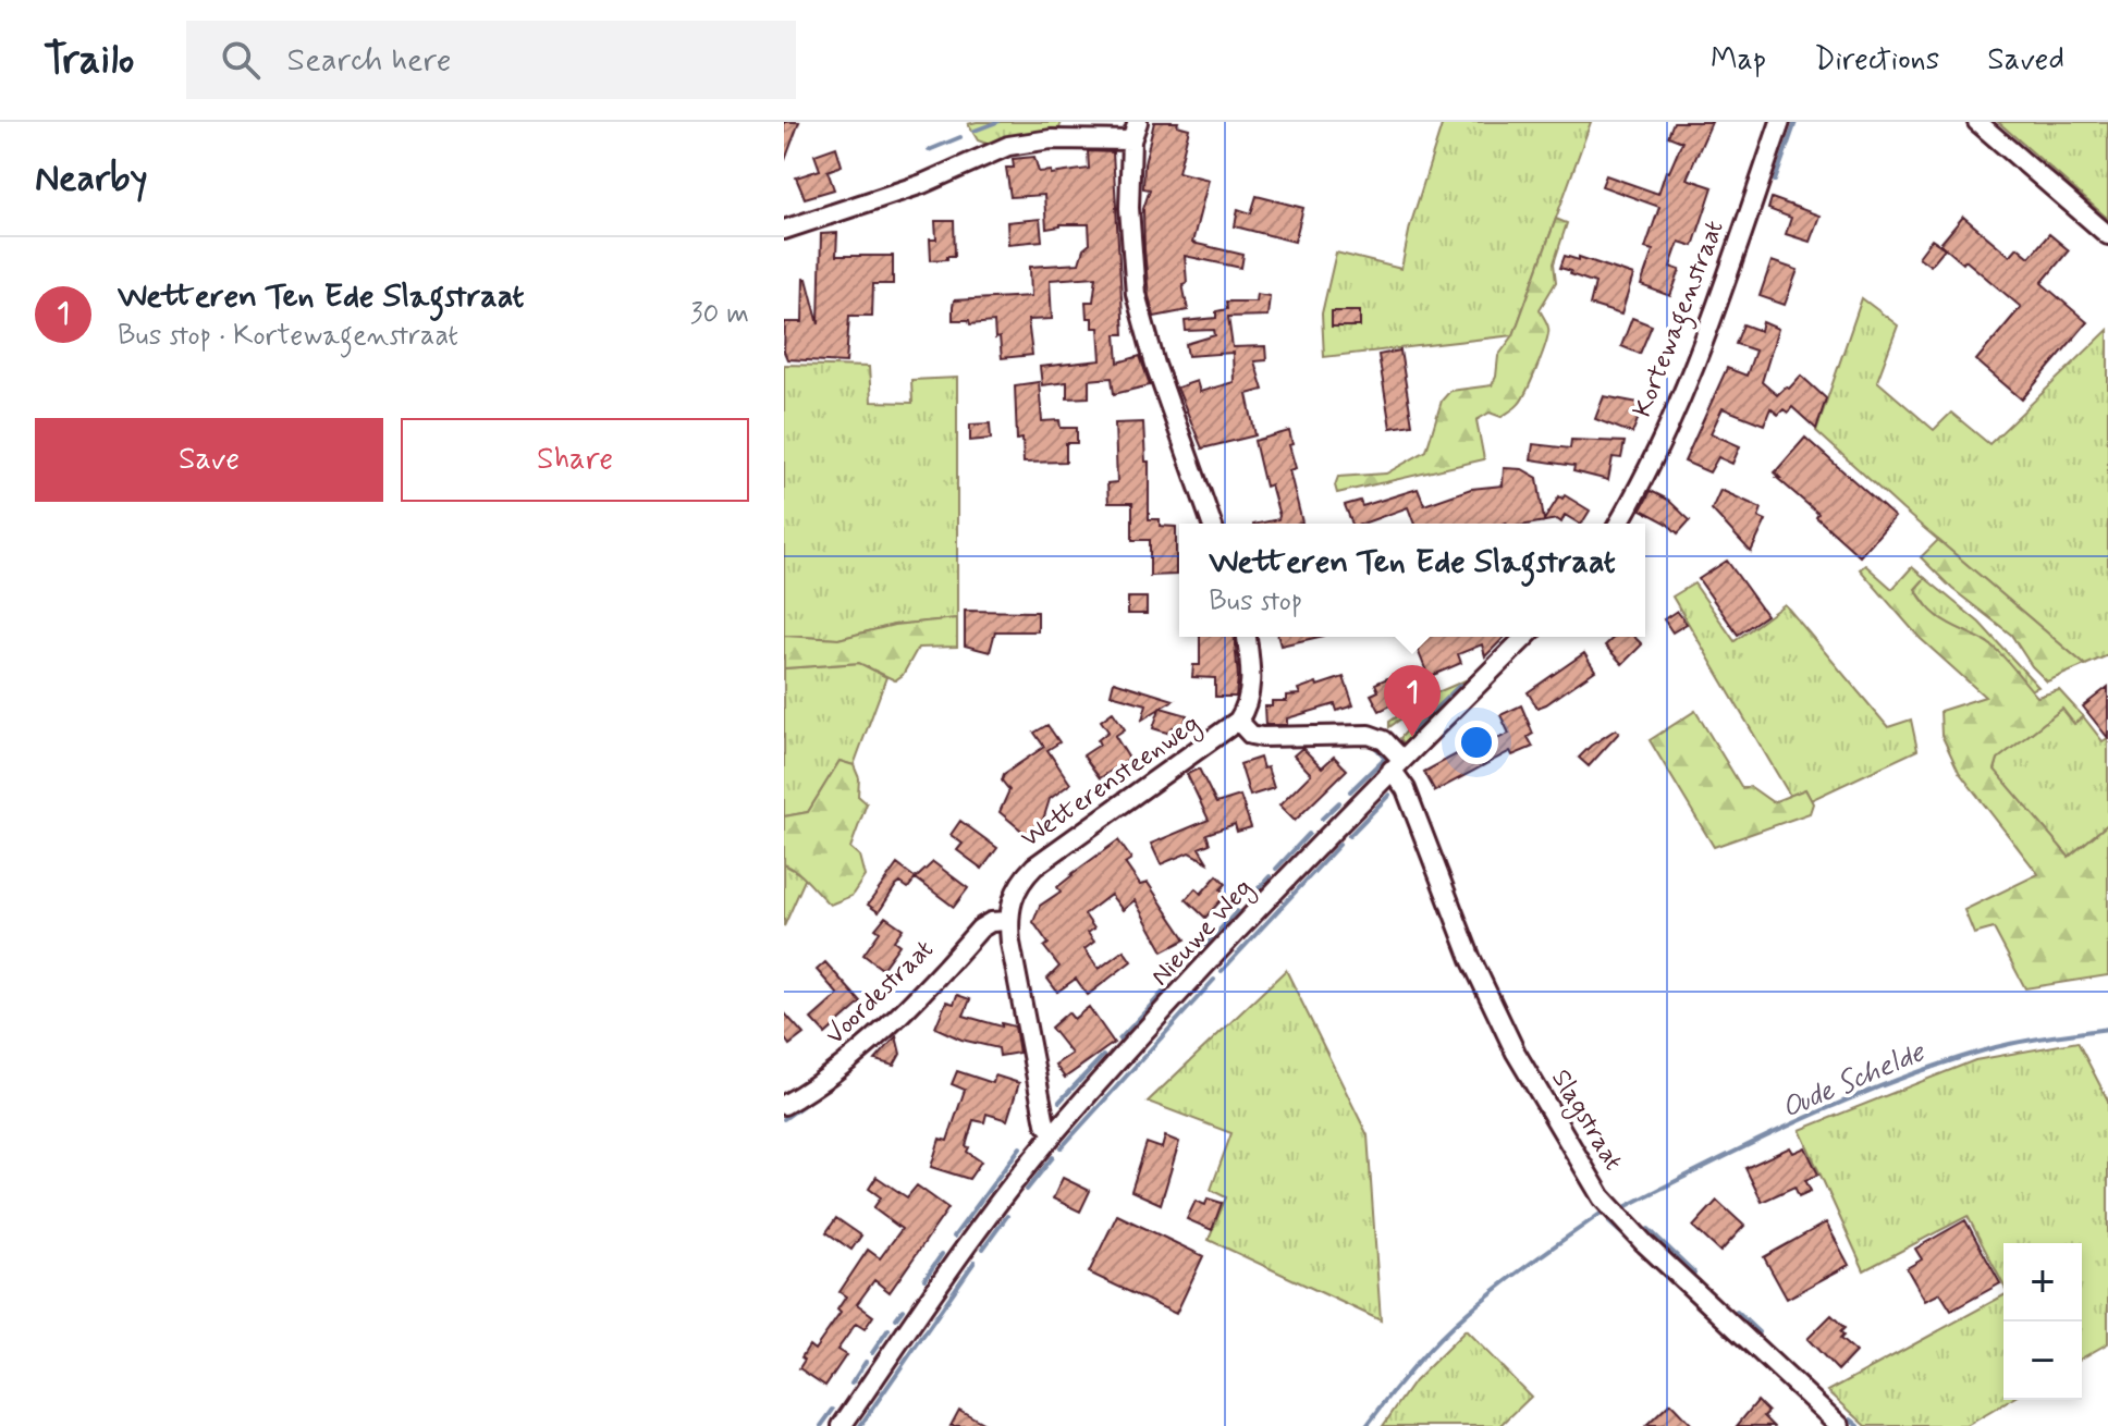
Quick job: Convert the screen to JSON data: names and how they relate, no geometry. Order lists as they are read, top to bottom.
{
  "streets": {
    "street": [
      "Kortewagenstraat",
      "Wetterensteenweg",
      "Nieuwe Weg",
      "Voordestraat",
      "Slagstraat"
    ]
  },
  "crossings": [
    ["Wetterensteenweg", "Voordestraat"],
    ["Nieuwe Weg", "Slagstraat"]
  ],
  "water": ["Oude Schelde"],
  "page": {
    "header": "Trailo",
    "search": "Search here",
    "nav": ["Map", "Directions", "Saved"],
    "heading": "Nearby",
    "list": [
      {
        "mark": "1",
        "name": "Wetteren Ten Ede Slagstraat",
        "note": "Bus stop · Kortewagenstraat",
        "value": "30 m"
      }
    ],
    "buttons": ["Save", "Share"],
    "popup": ["Wetteren Ten Ede Slagstraat", "Bus stop"],
    "pins": "1",
    "map_buttons": ["+", "−"]
  }
}
